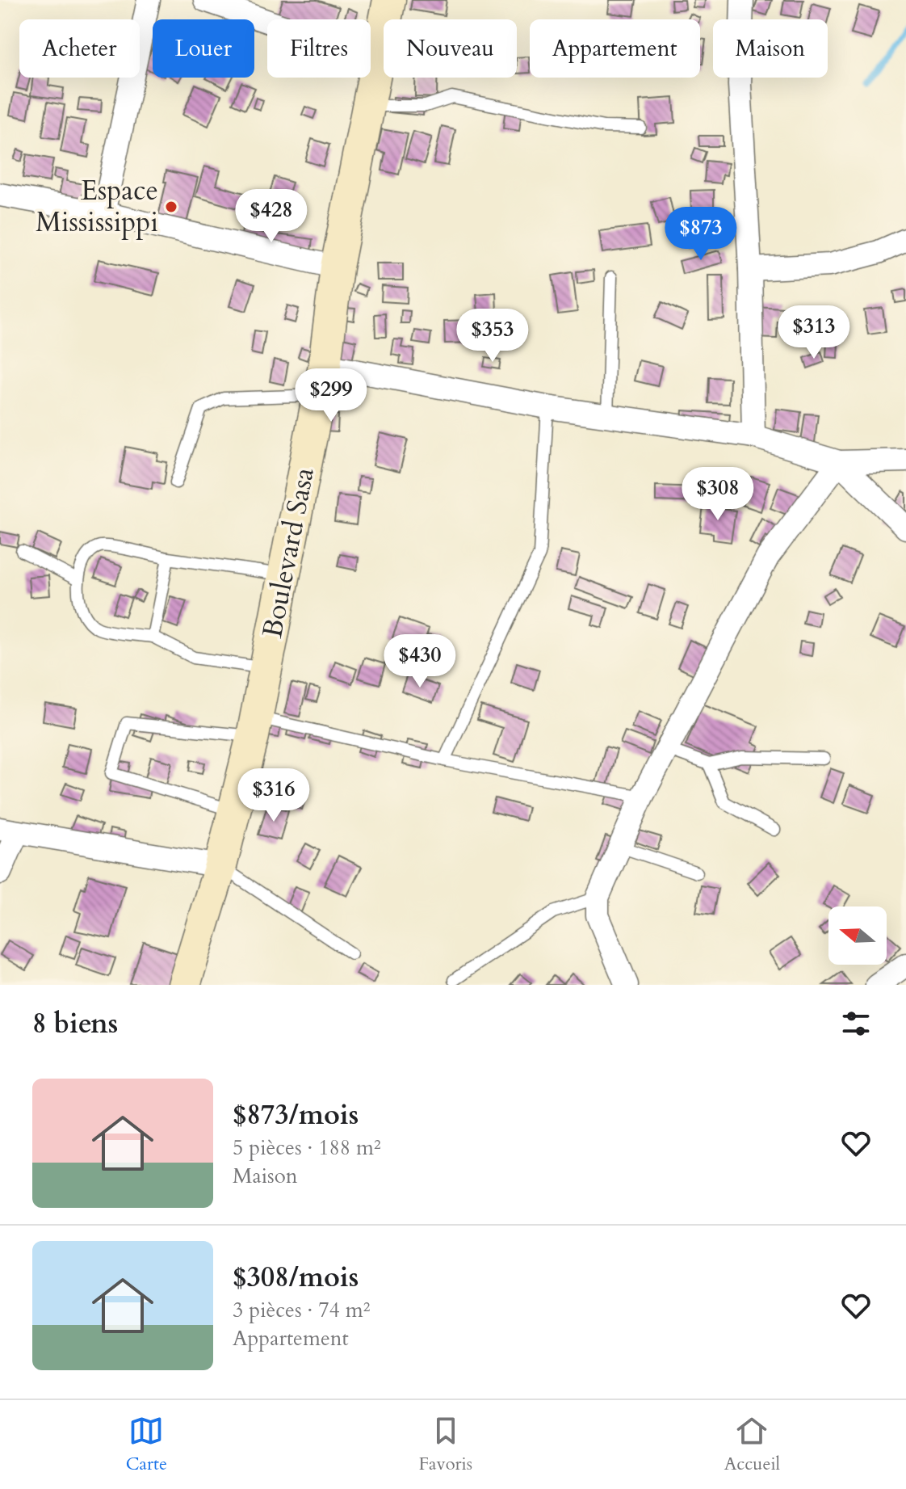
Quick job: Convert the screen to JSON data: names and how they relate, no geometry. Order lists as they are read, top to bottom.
{
  "streets": {
    "street": ["Boulevard Sasa"]
  },
  "places": ["Espace Mississippi"],
  "north": "left",
  "page": {
    "chip": [
      "Acheter",
      "Louer",
      "Filtres",
      "Nouveau",
      "Appartement",
      "Maison"
    ],
    "price": [
      "$428",
      "$873",
      "$313",
      "$353",
      "$299",
      "$308",
      "$430",
      "$316"
    ],
    "heading": "8 biens",
    "list": [
      {
        "name": "$873/mois",
        "note": "5 pièces · 188 m² · Maison"
      },
      {
        "name": "$308/mois",
        "note": "3 pièces · 74 m² · Appartement"
      }
    ],
    "tabs": ["Carte", "Favoris", "Accueil"]
  }
}
